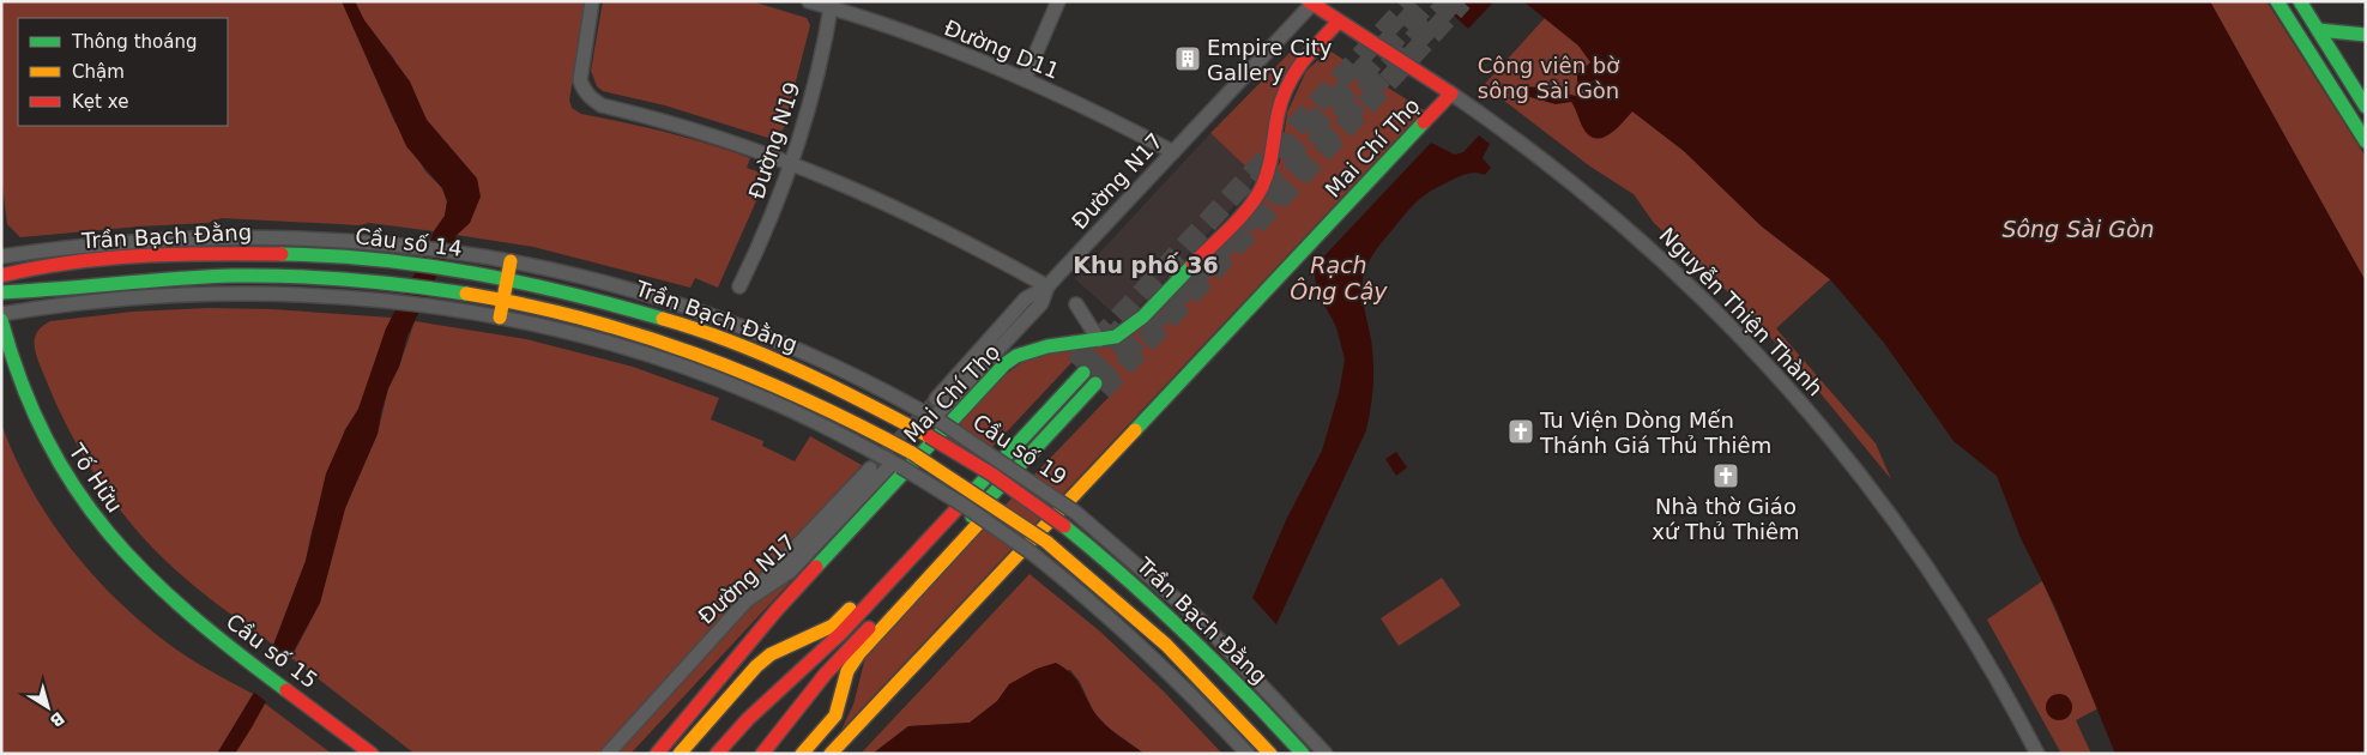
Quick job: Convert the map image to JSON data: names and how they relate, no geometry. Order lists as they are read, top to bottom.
{
  "streets": {
    "main road": [
      "Mai Chí Thọ",
      "Trần Bạch Đằng",
      "Cầu số 14",
      "Nguyễn Thiện Thành",
      "Cầu số 19",
      "Tố Hữu",
      "Cầu số 15"
    ],
    "street": ["Đường D11", "Đường N19", "Đường N17"]
  },
  "crossings": [
    ["Đường D11", "Đường N19"],
    ["Đường D11", "Đường N17"],
    ["Mai Chí Thọ", "Nguyễn Thiện Thành"],
    ["Đường N17", "Nguyễn Thiện Thành"],
    ["Đường N17", "Cầu số 19"],
    ["Trần Bạch Đằng", "Cầu số 14"],
    ["Trần Bạch Đằng", "Cầu số 19"],
    ["Cầu số 14", "Cầu số 19"],
    ["Tố Hữu", "Cầu số 15"]
  ],
  "districts": ["Khu phố 36"],
  "water": ["Sông Sài Gòn", "Rạch Ông Cậy"],
  "parks": ["Công viên bờ sông Sài Gòn"],
  "places": {
    "building": ["Empire City Gallery"],
    "church": ["Tu Viện Dòng Mến Thánh Giá Thủ Thiêm", "Nhà thờ Giáo xứ Thủ Thiêm"]
  },
  "legend": ["Thông thoáng", "Chậm", "Kẹt xe"],
  "north": "bottom right"
}
